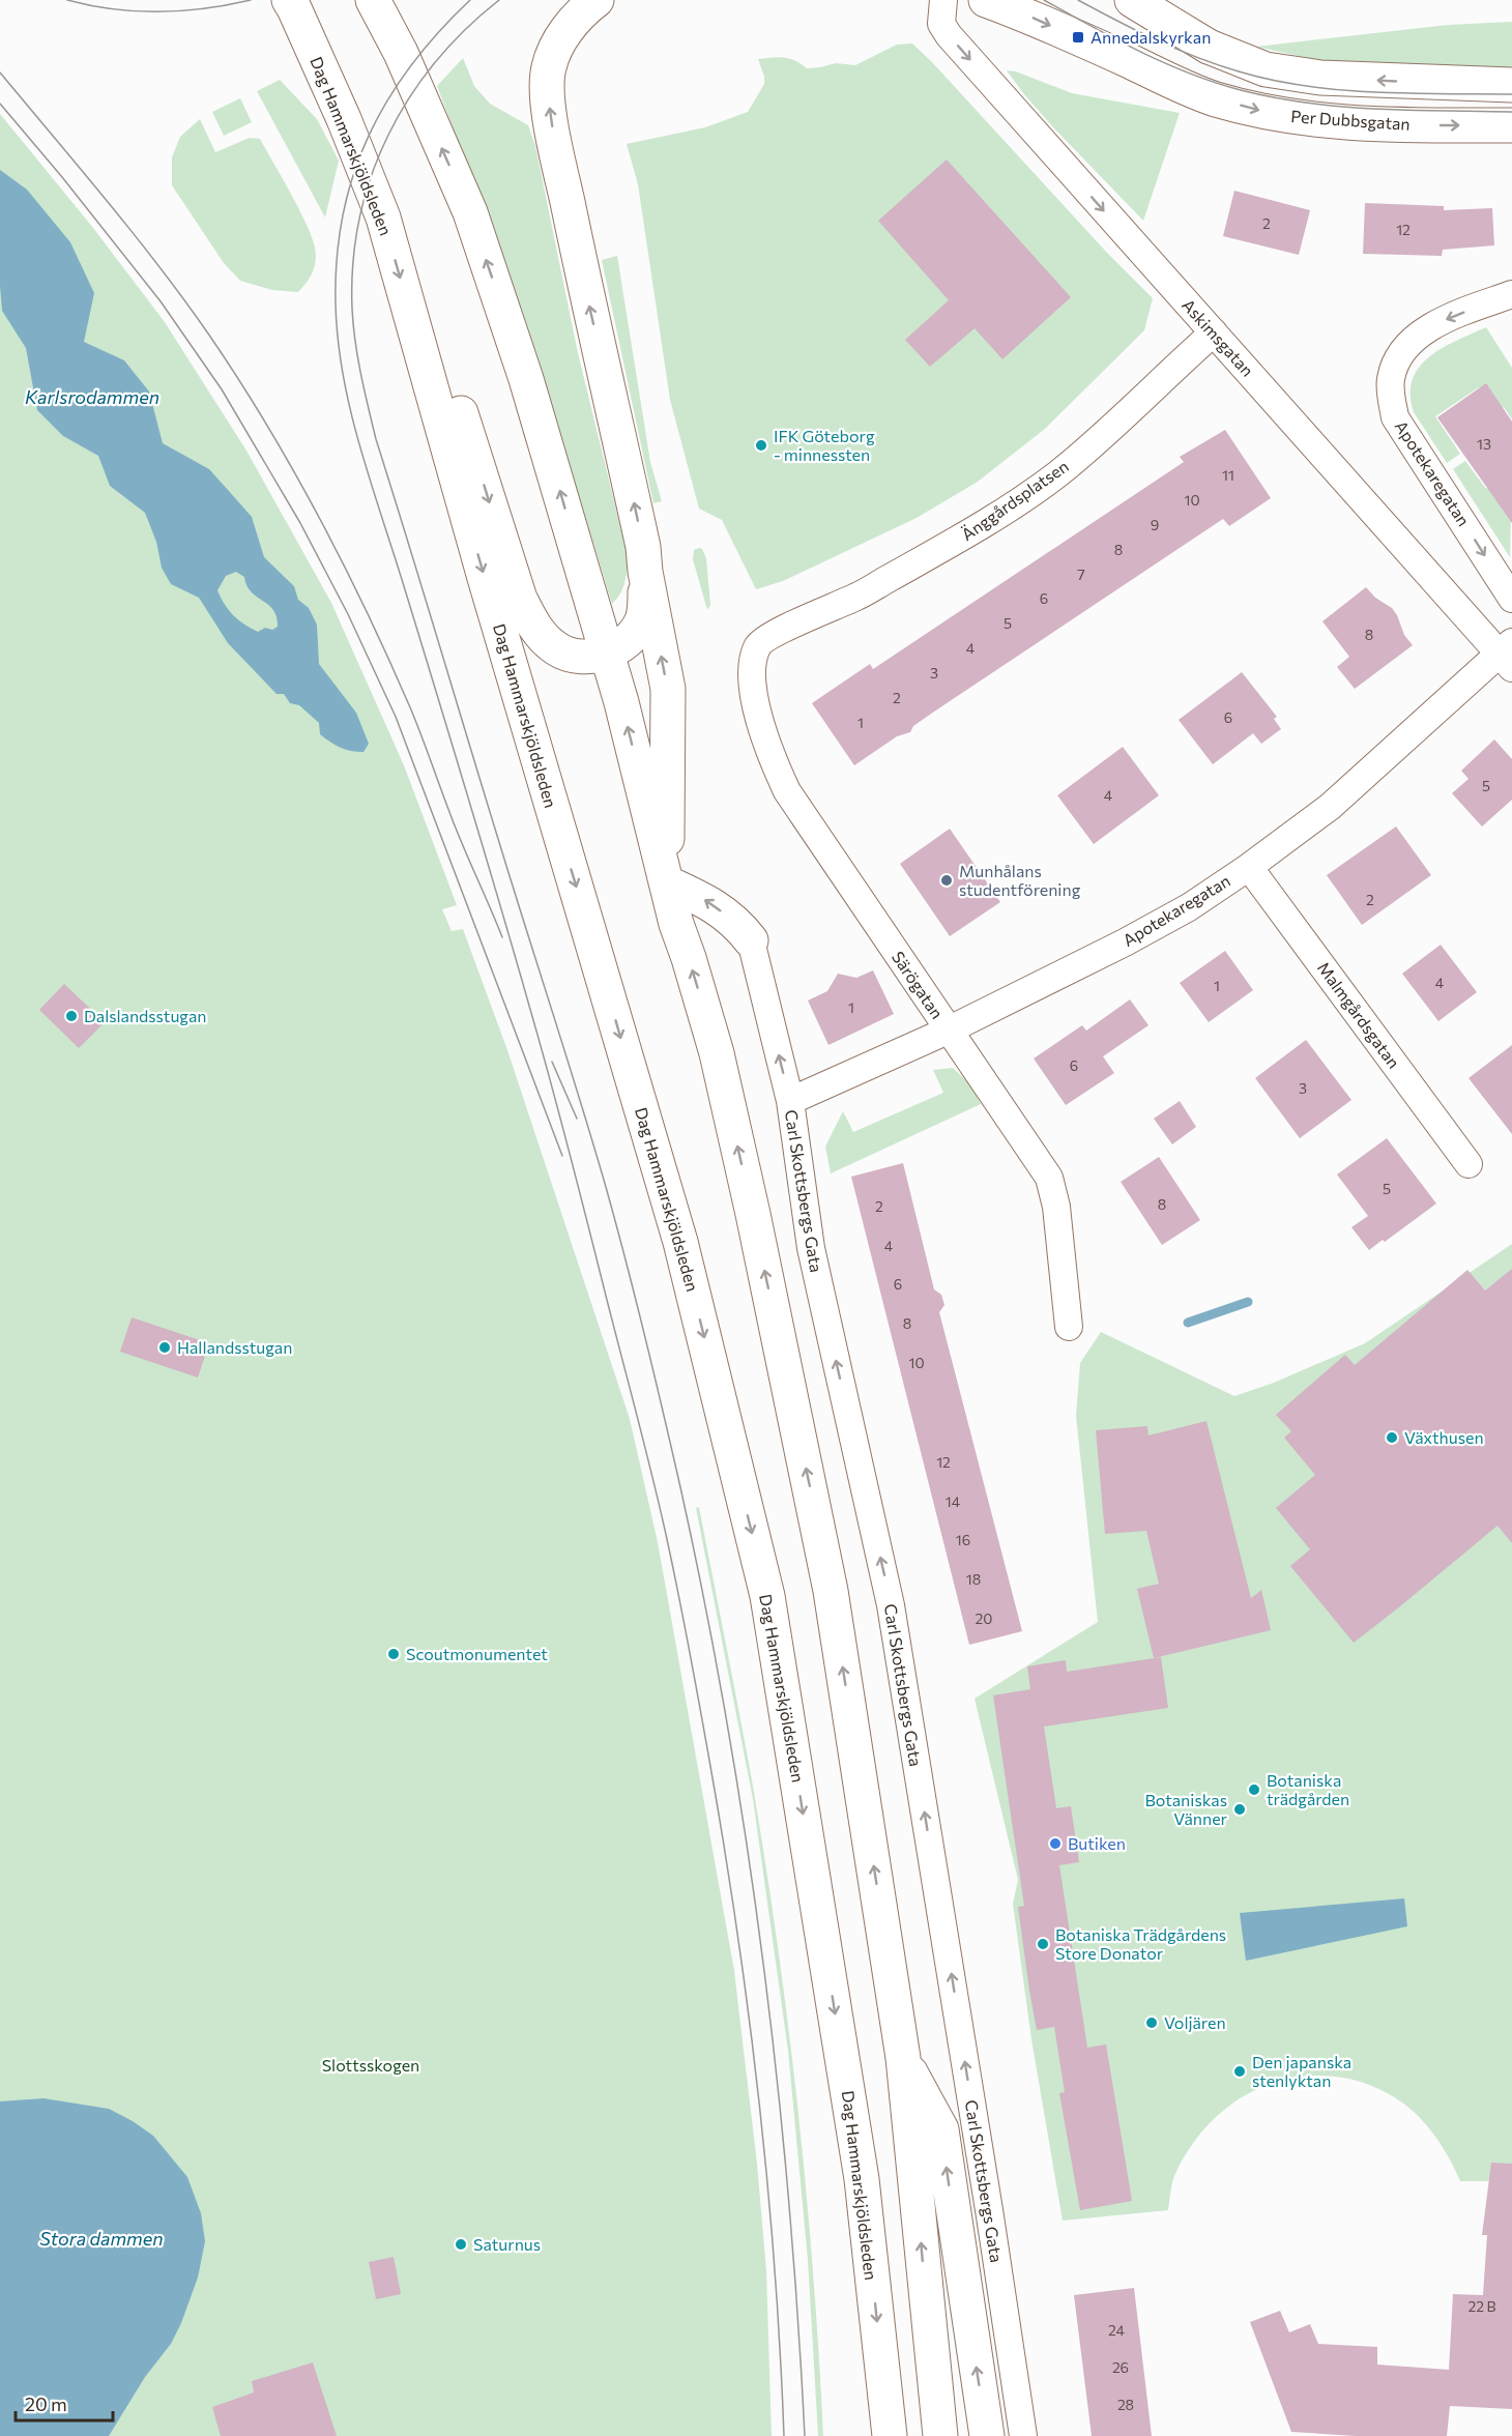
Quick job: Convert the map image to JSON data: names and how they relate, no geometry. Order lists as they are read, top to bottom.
{
  "streets": {
    "main road": ["Per Dubbsgatan", "Dag Hammarskjöldsleden"],
    "street": [
      "Askimsgatan",
      "Apotekaregatan",
      "Änggårdsplatsen",
      "Särögatan",
      "Malmgårdsgatan",
      "Carl Skottsbergs Gata"
    ]
  },
  "crossings": [
    ["Askimsgatan", "Apotekaregatan"],
    ["Askimsgatan", "Änggårdsplatsen"],
    ["Apotekaregatan", "Särögatan"],
    ["Apotekaregatan", "Malmgårdsgatan"],
    ["Apotekaregatan", "Carl Skottsbergs Gata"],
    ["Änggårdsplatsen", "Särögatan"]
  ],
  "one_way": ["Askimsgatan", "Carl Skottsbergs Gata"],
  "water": ["Karlsrodammen", "Stora dammen"],
  "parks": ["Slottsskogen"],
  "places": {
    "transit": ["Annedalskyrkan"],
    "other": [
      "IFK Göteborg - minnessten",
      "Munhålans studentförening",
      "Dalslandsstugan",
      "Hallandsstugan",
      "Växthusen",
      "Scoutmonumentet",
      "Botaniska trädgården",
      "Botaniskas Vänner",
      "Butiken",
      "Botaniska Trädgårdens Store Donator",
      "Voljären",
      "Den japanska stenlyktan",
      "Saturnus"
    ]
  },
  "house_numbers": [
    "2",
    "12",
    "13",
    "11",
    "10",
    "9",
    "8",
    "7",
    "6",
    "5",
    "8",
    "4",
    "3",
    "2",
    "6",
    "1",
    "5",
    "4",
    "2",
    "4",
    "1",
    "1",
    "6",
    "3",
    "5",
    "8",
    "2",
    "4",
    "6",
    "8",
    "10",
    "12",
    "14",
    "16",
    "18",
    "20",
    "22 B",
    "24",
    "26",
    "28"
  ],
  "scale_bar": "20 m"
}
